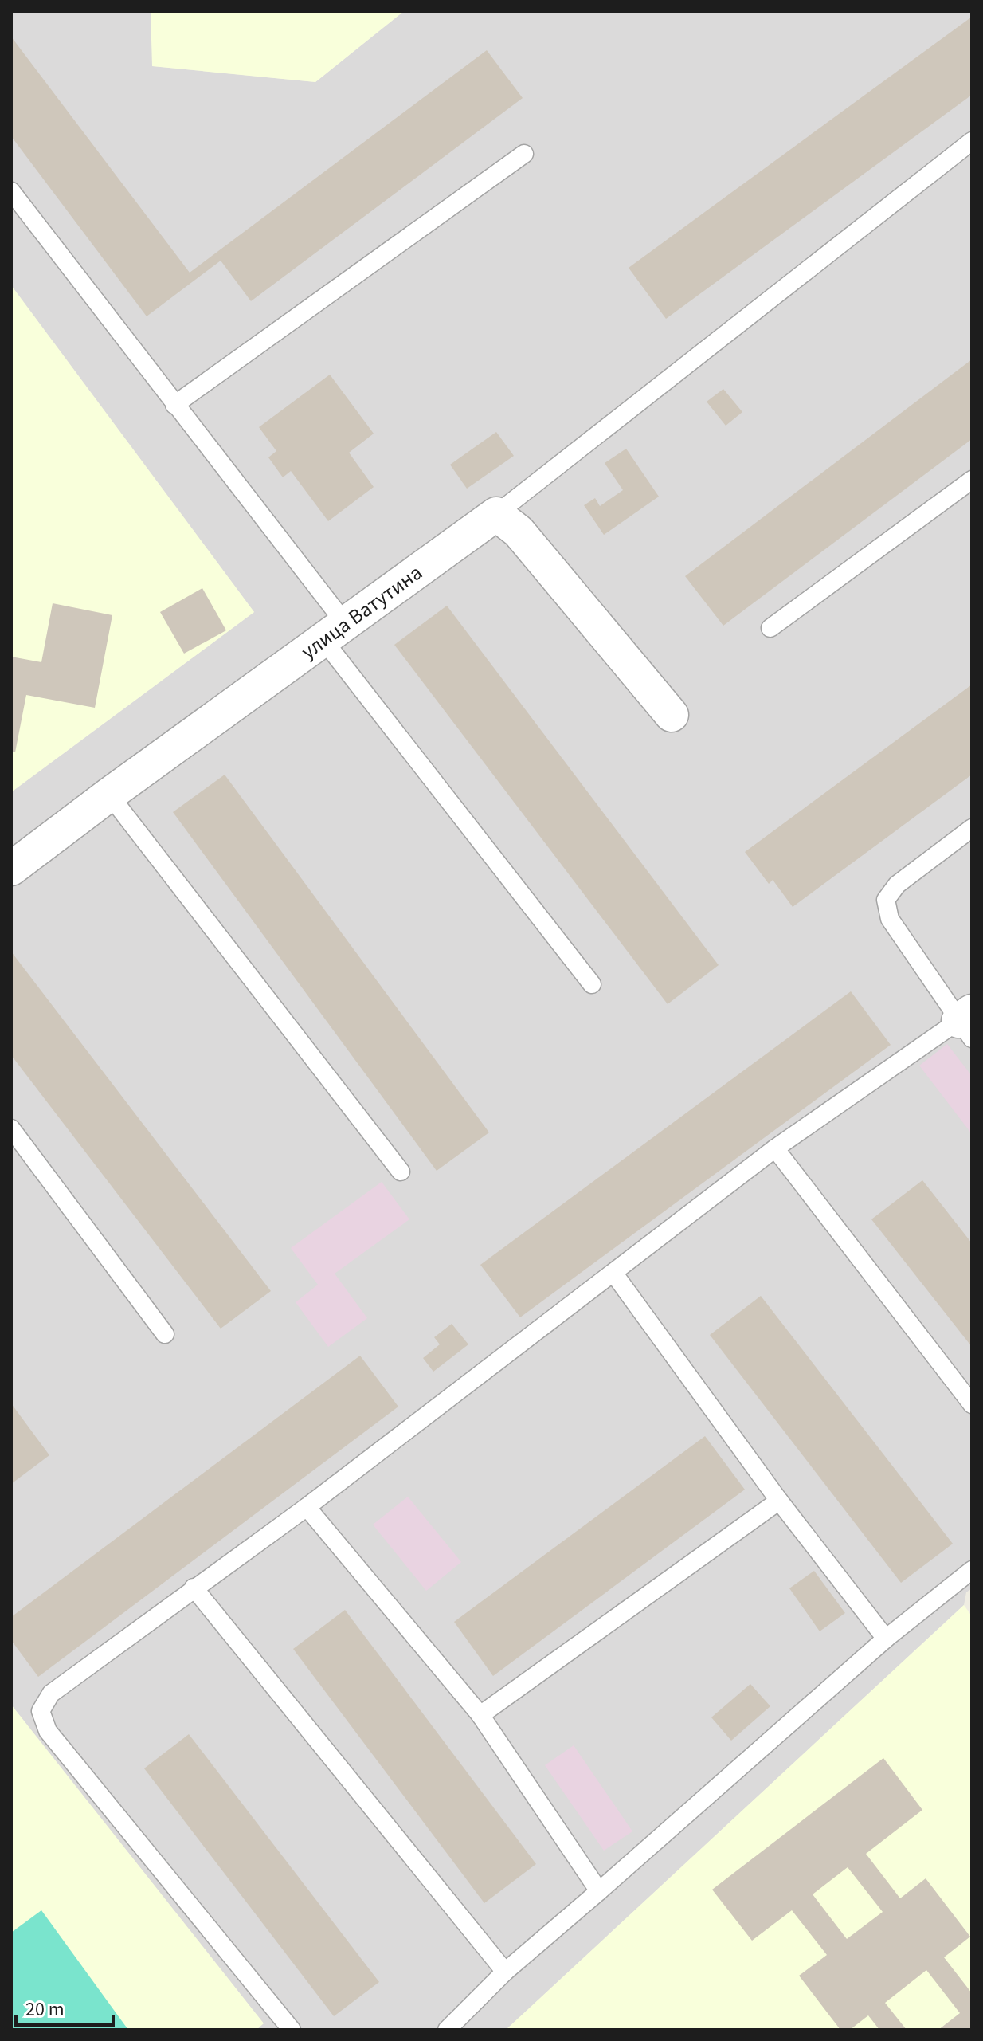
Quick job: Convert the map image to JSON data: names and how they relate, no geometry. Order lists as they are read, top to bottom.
{
  "streets": {
    "street": ["улица Ватутина"]
  },
  "scale_bar": "20 m"
}
